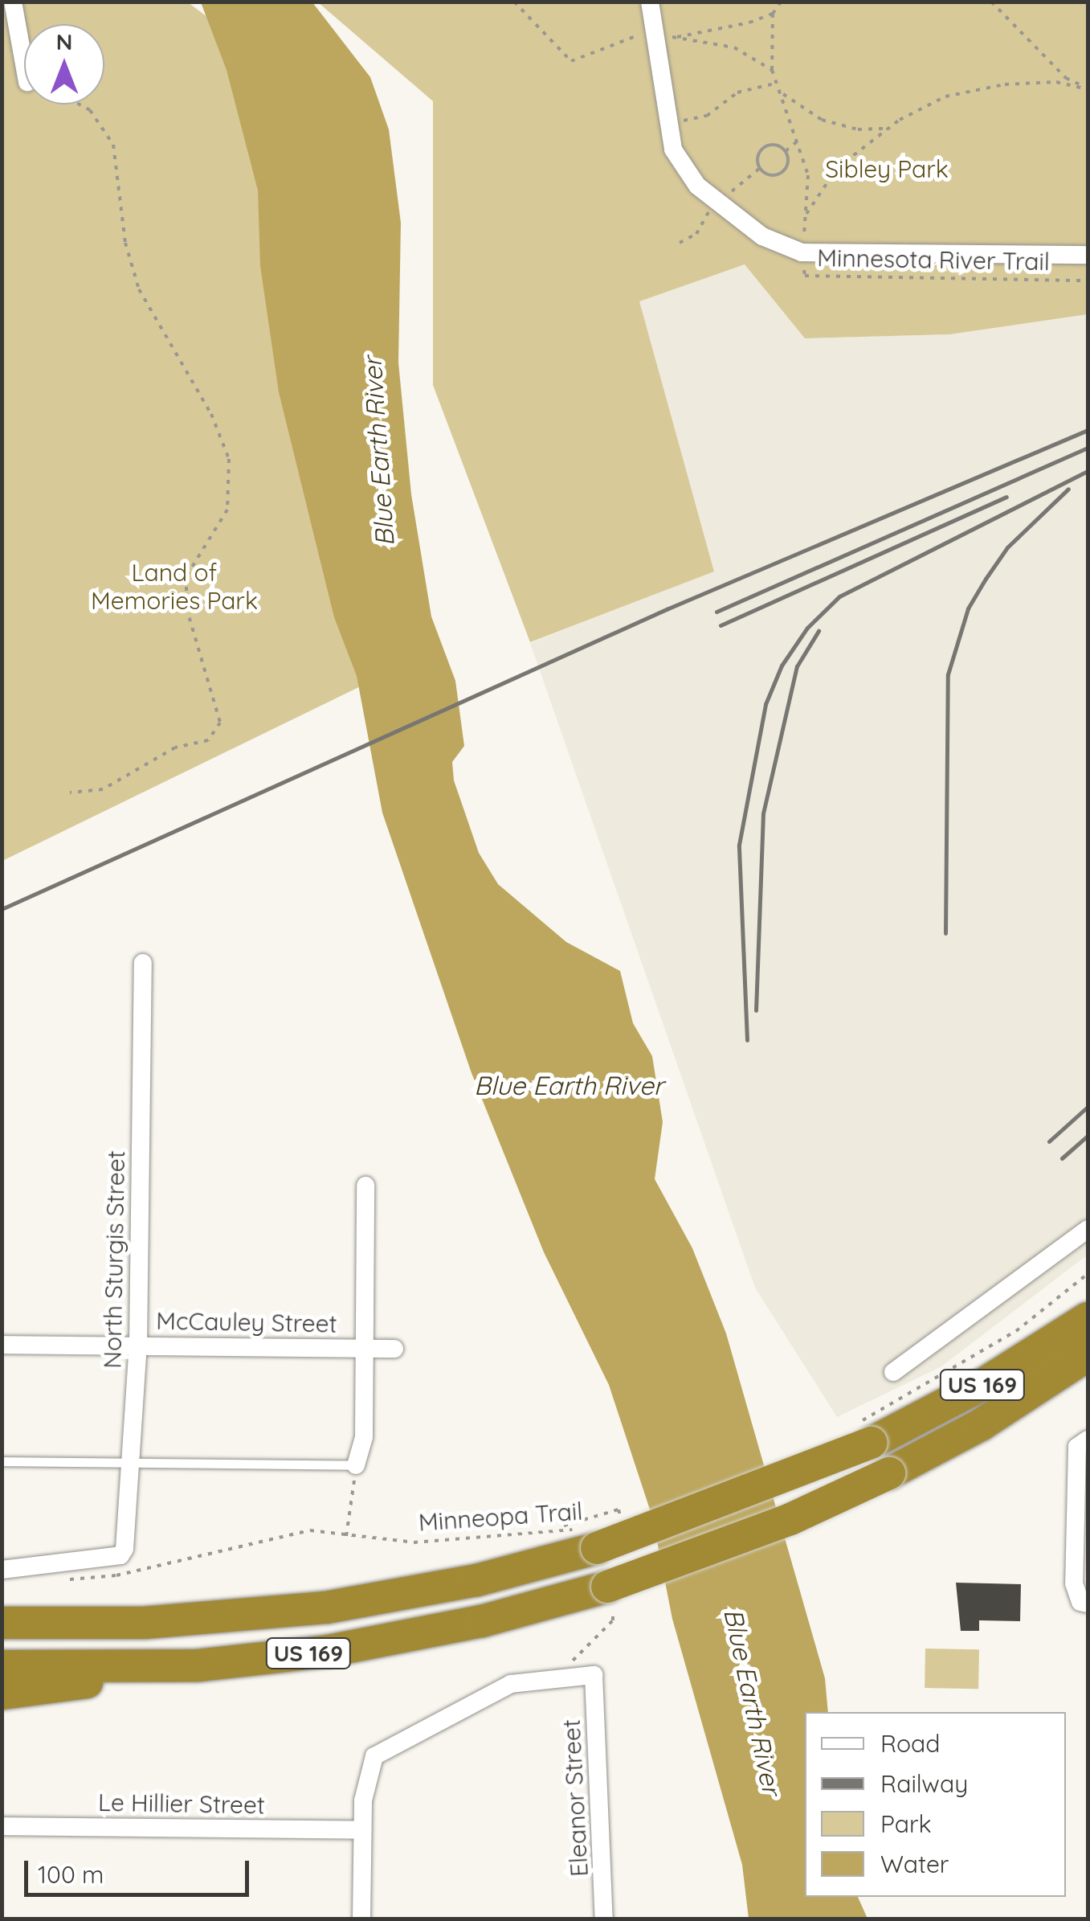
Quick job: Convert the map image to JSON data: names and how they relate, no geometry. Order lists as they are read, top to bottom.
{
  "streets": {
    "highway": ["US 169"],
    "street": [
      "North Sturgis Street",
      "McCauley Street",
      "Eleanor Street",
      "Le Hillier Street"
    ],
    "path": ["Minnesota River Trail", "Minneopa Trail"]
  },
  "crossings": [
    ["North Sturgis Street", "McCauley Street"],
    ["US 169", "Minneopa Trail"],
    ["Eleanor Street", "Le Hillier Street"]
  ],
  "water": ["Blue Earth River"],
  "parks": ["Sibley Park", "Land of Memories Park"],
  "legend": [
    "Road",
    "Railway",
    "Park",
    "Water"
  ],
  "scale_bar": "100 m",
  "north": "top"
}
